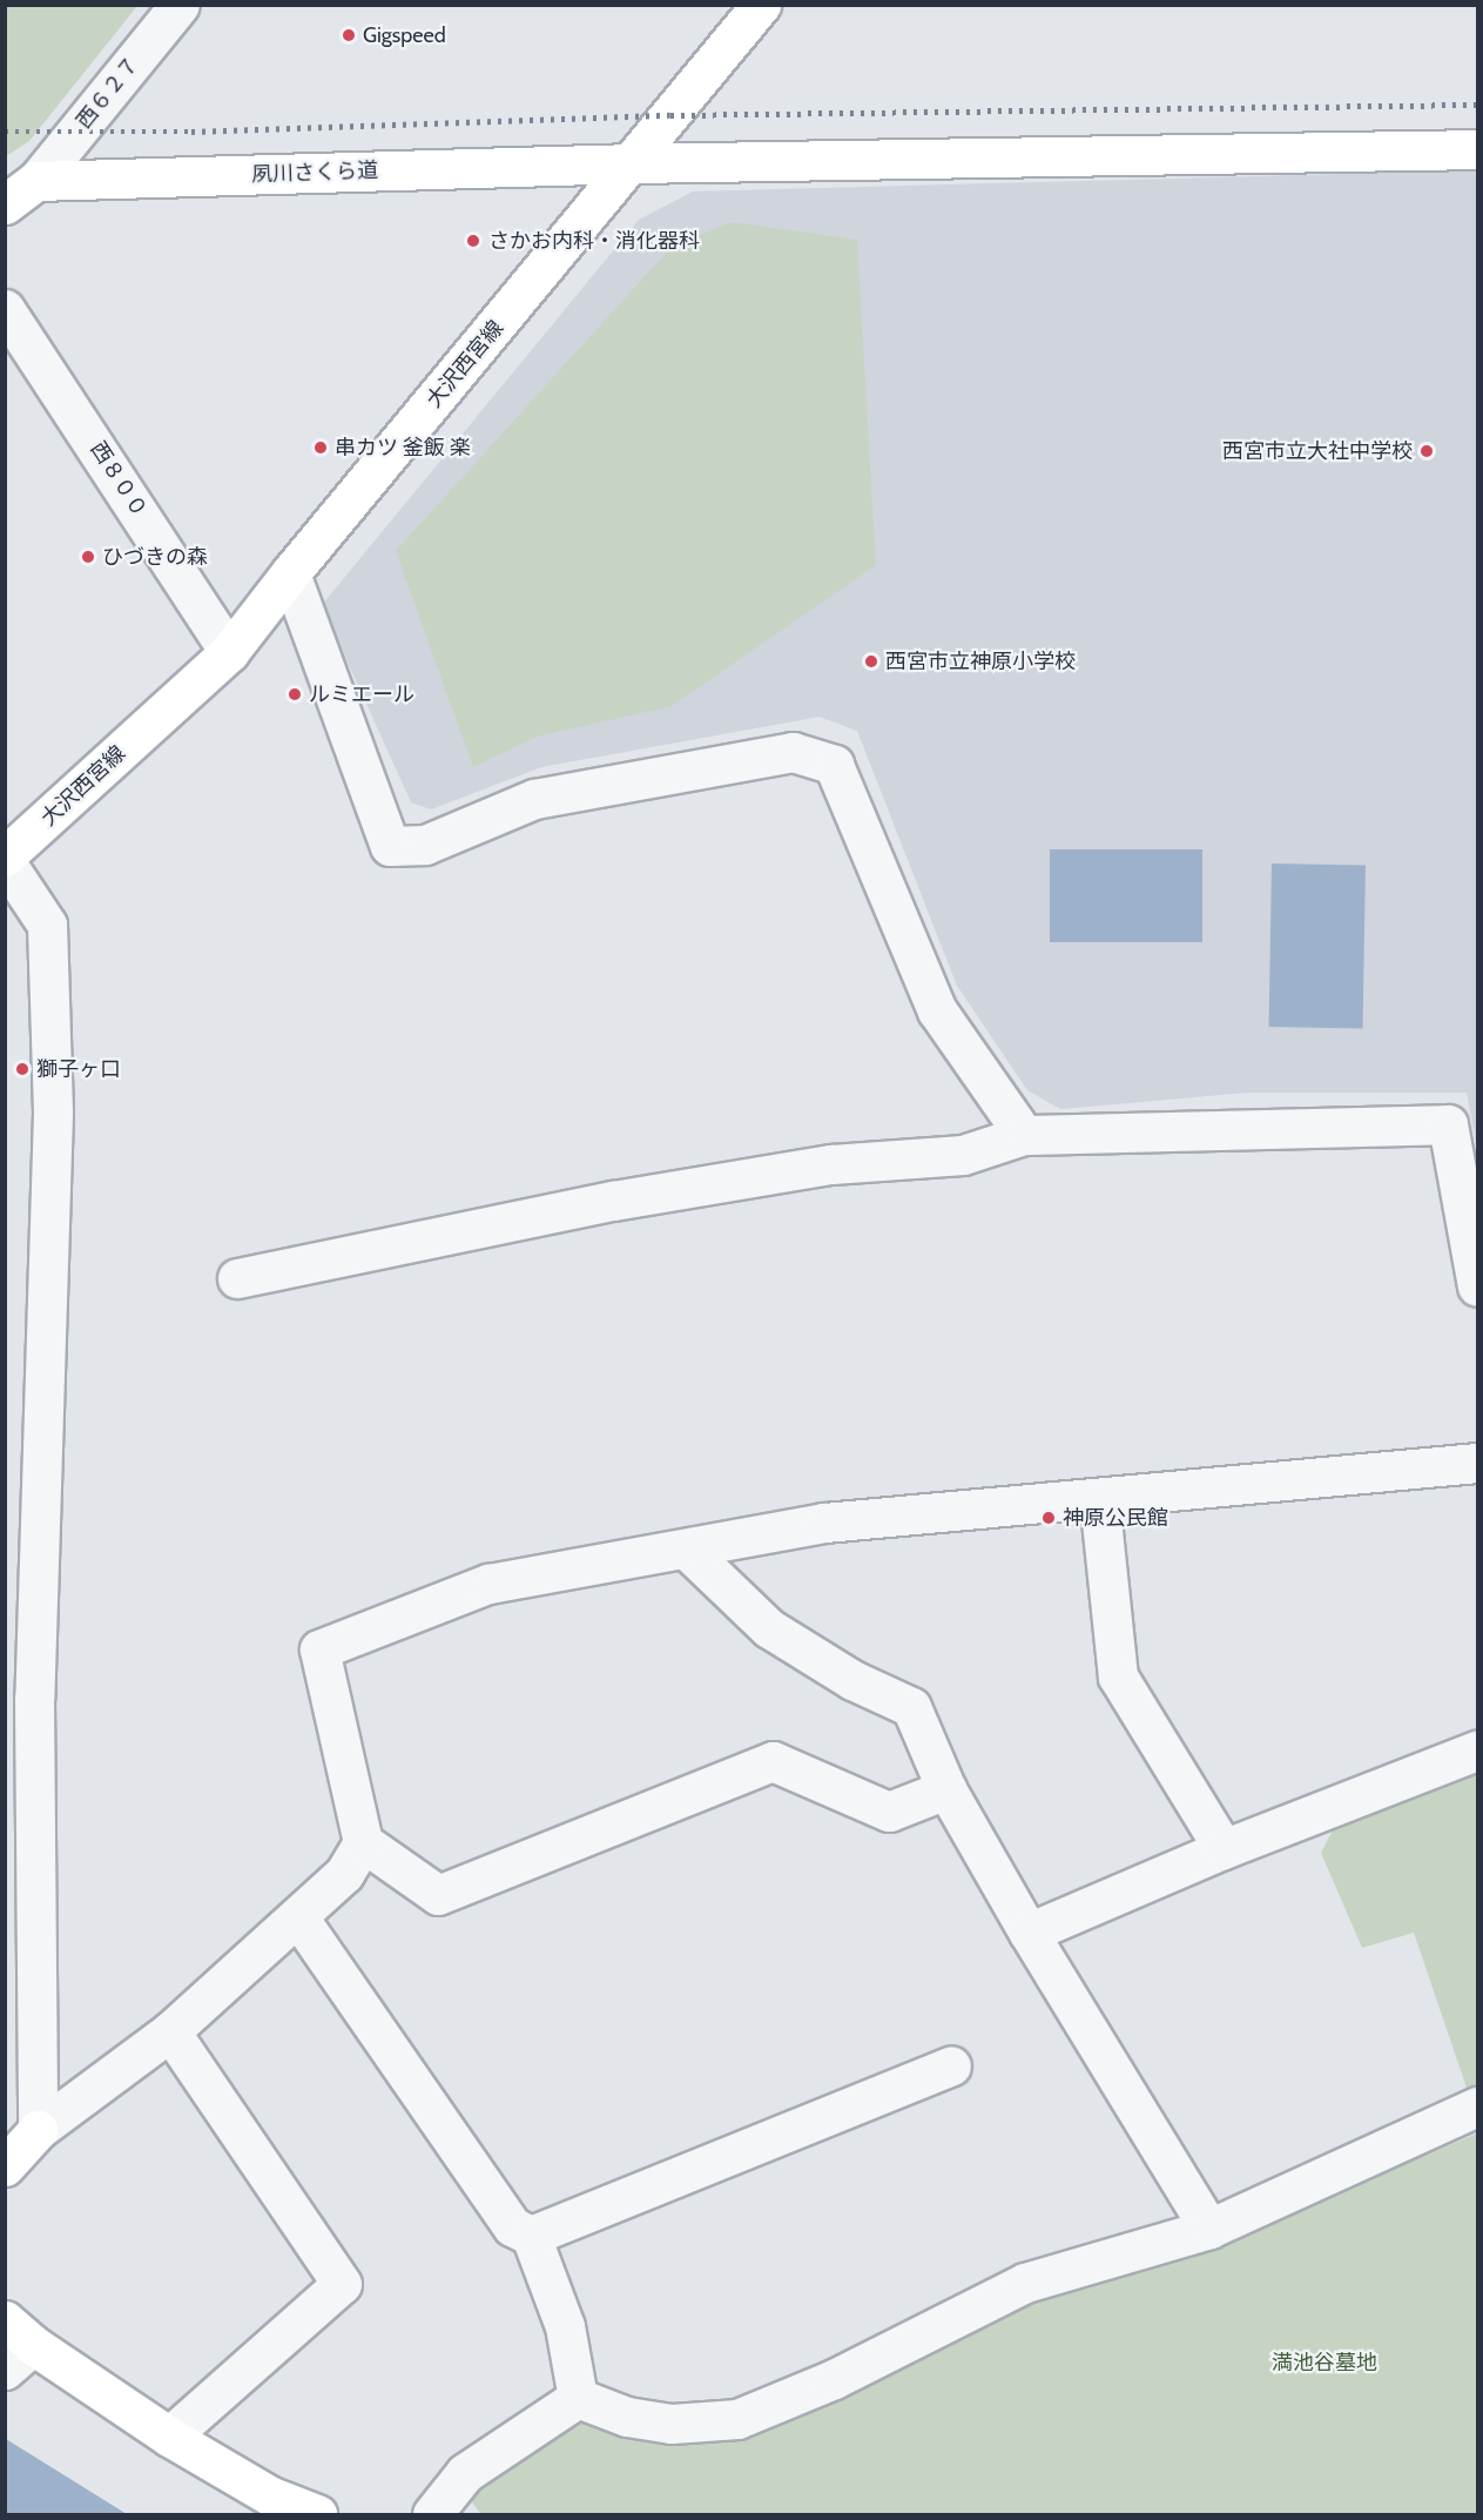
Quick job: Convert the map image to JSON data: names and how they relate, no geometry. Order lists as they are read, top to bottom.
{
  "streets": {
    "street": [
      "西６２７",
      "夙川さくら道",
      "大沢西宮線",
      "西８００"
    ]
  },
  "crossings": [
    ["西６２７", "夙川さくら道"],
    ["夙川さくら道", "大沢西宮線"],
    ["大沢西宮線", "西８００"]
  ],
  "parks": ["満池谷墓地"],
  "places": [
    "Gigspeed",
    "さかお内科・消化器科",
    "串カツ 釜飯 楽",
    "西宮市立大社中学校",
    "ひづきの森",
    "西宮市立神原小学校",
    "ルミエール",
    "獅子ヶ口",
    "神原公民館"
  ]
}
